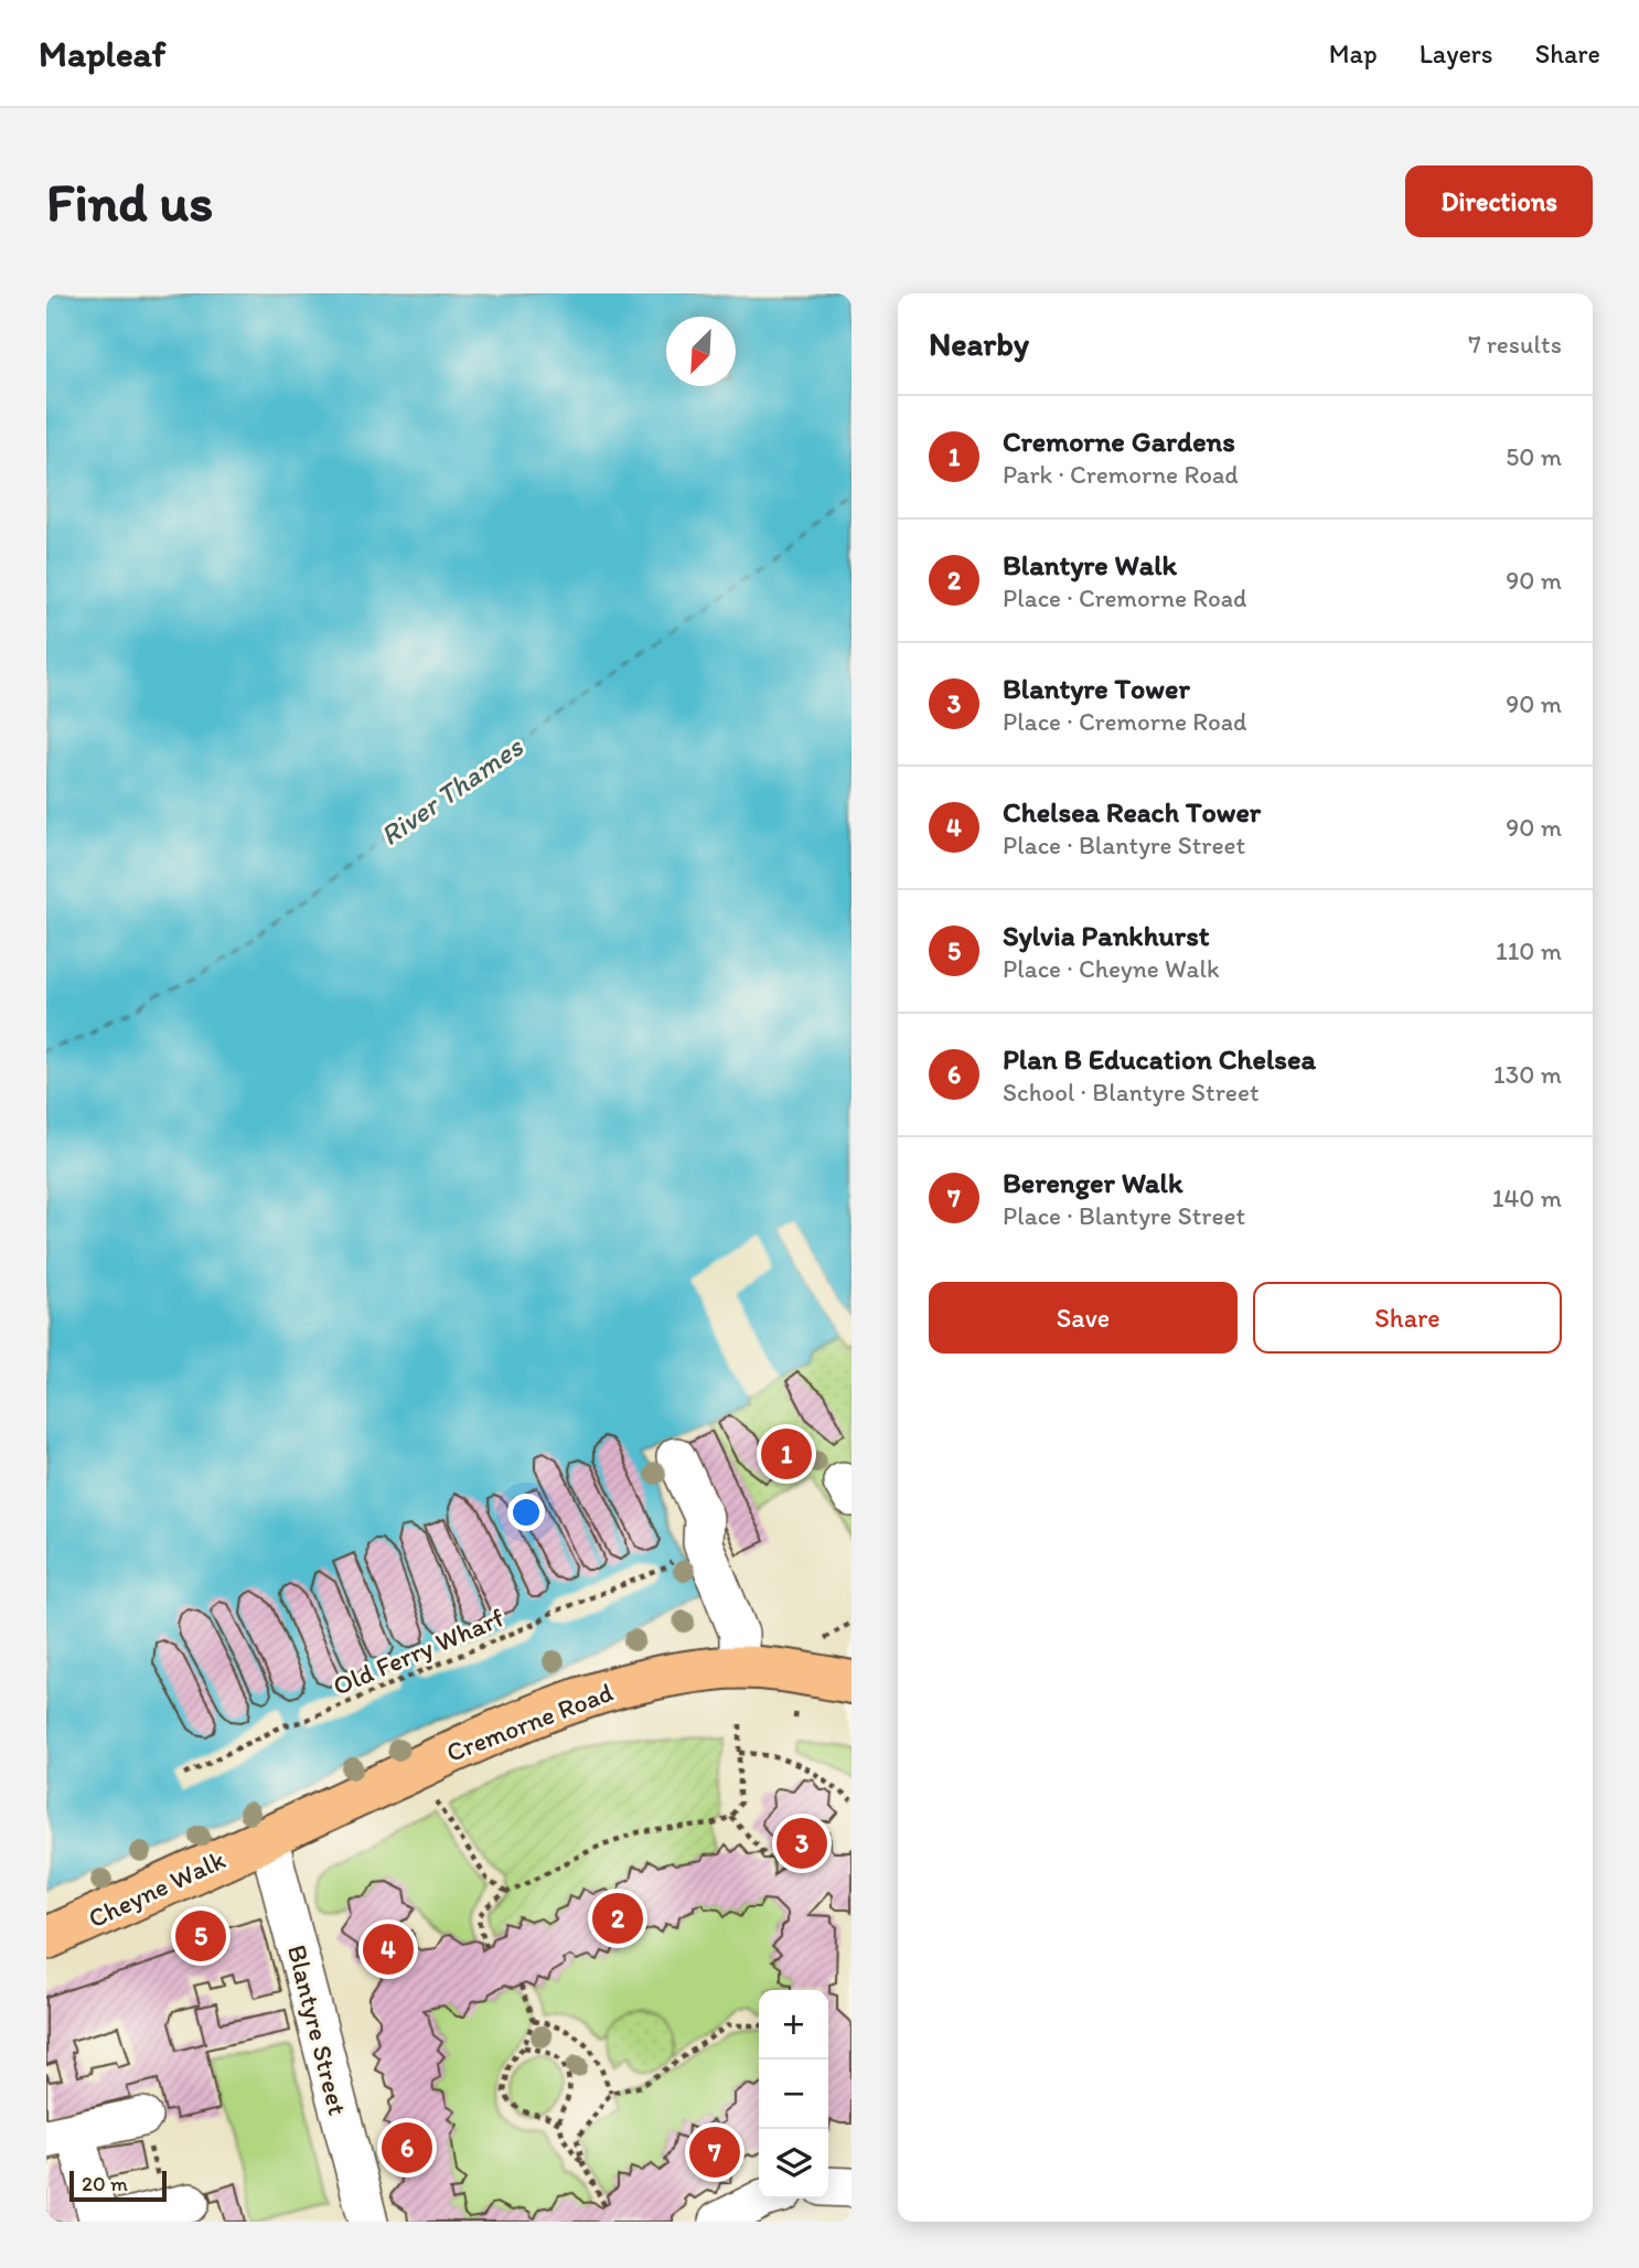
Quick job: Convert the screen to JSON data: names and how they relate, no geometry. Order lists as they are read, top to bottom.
{
  "streets": {
    "highway": ["Cremorne Road", "Cheyne Walk"],
    "street": ["Blantyre Street"],
    "path": ["Old Ferry Wharf"]
  },
  "crossings": [
    ["Cremorne Road", "Cheyne Walk"],
    ["Cremorne Road", "Blantyre Street"],
    ["Cheyne Walk", "Blantyre Street"]
  ],
  "water": ["River Thames"],
  "scale_bar": "20 m",
  "north": "bottom left",
  "page": {
    "header": "Mapleaf",
    "nav": ["Map", "Layers", "Share"],
    "buttons": [
      "Directions",
      ["Save", "Share"]
    ],
    "title": "Find us",
    "heading": ["Nearby", "7 results"],
    "list": [
      {
        "mark": "1",
        "name": "Cremorne Gardens",
        "note": "Park · Cremorne Road",
        "value": "50 m"
      },
      {
        "mark": "2",
        "name": "Blantyre Walk",
        "note": "Place · Cremorne Road",
        "value": "90 m"
      },
      {
        "mark": "3",
        "name": "Blantyre Tower",
        "note": "Place · Cremorne Road",
        "value": "90 m"
      },
      {
        "mark": "4",
        "name": "Chelsea Reach Tower",
        "note": "Place · Blantyre Street",
        "value": "90 m"
      },
      {
        "mark": "5",
        "name": "Sylvia Pankhurst",
        "note": "Place · Cheyne Walk",
        "value": "110 m"
      },
      {
        "mark": "6",
        "name": "Plan B Education Chelsea",
        "note": "School · Blantyre Street",
        "value": "130 m"
      },
      {
        "mark": "7",
        "name": "Berenger Walk",
        "note": "Place · Blantyre Street",
        "value": "140 m"
      }
    ],
    "pins": [
      "1",
      "3",
      "2",
      "5",
      "4",
      "6",
      "7"
    ],
    "map_buttons": ["+", "−"],
    "scale": "20 m"
  }
}
